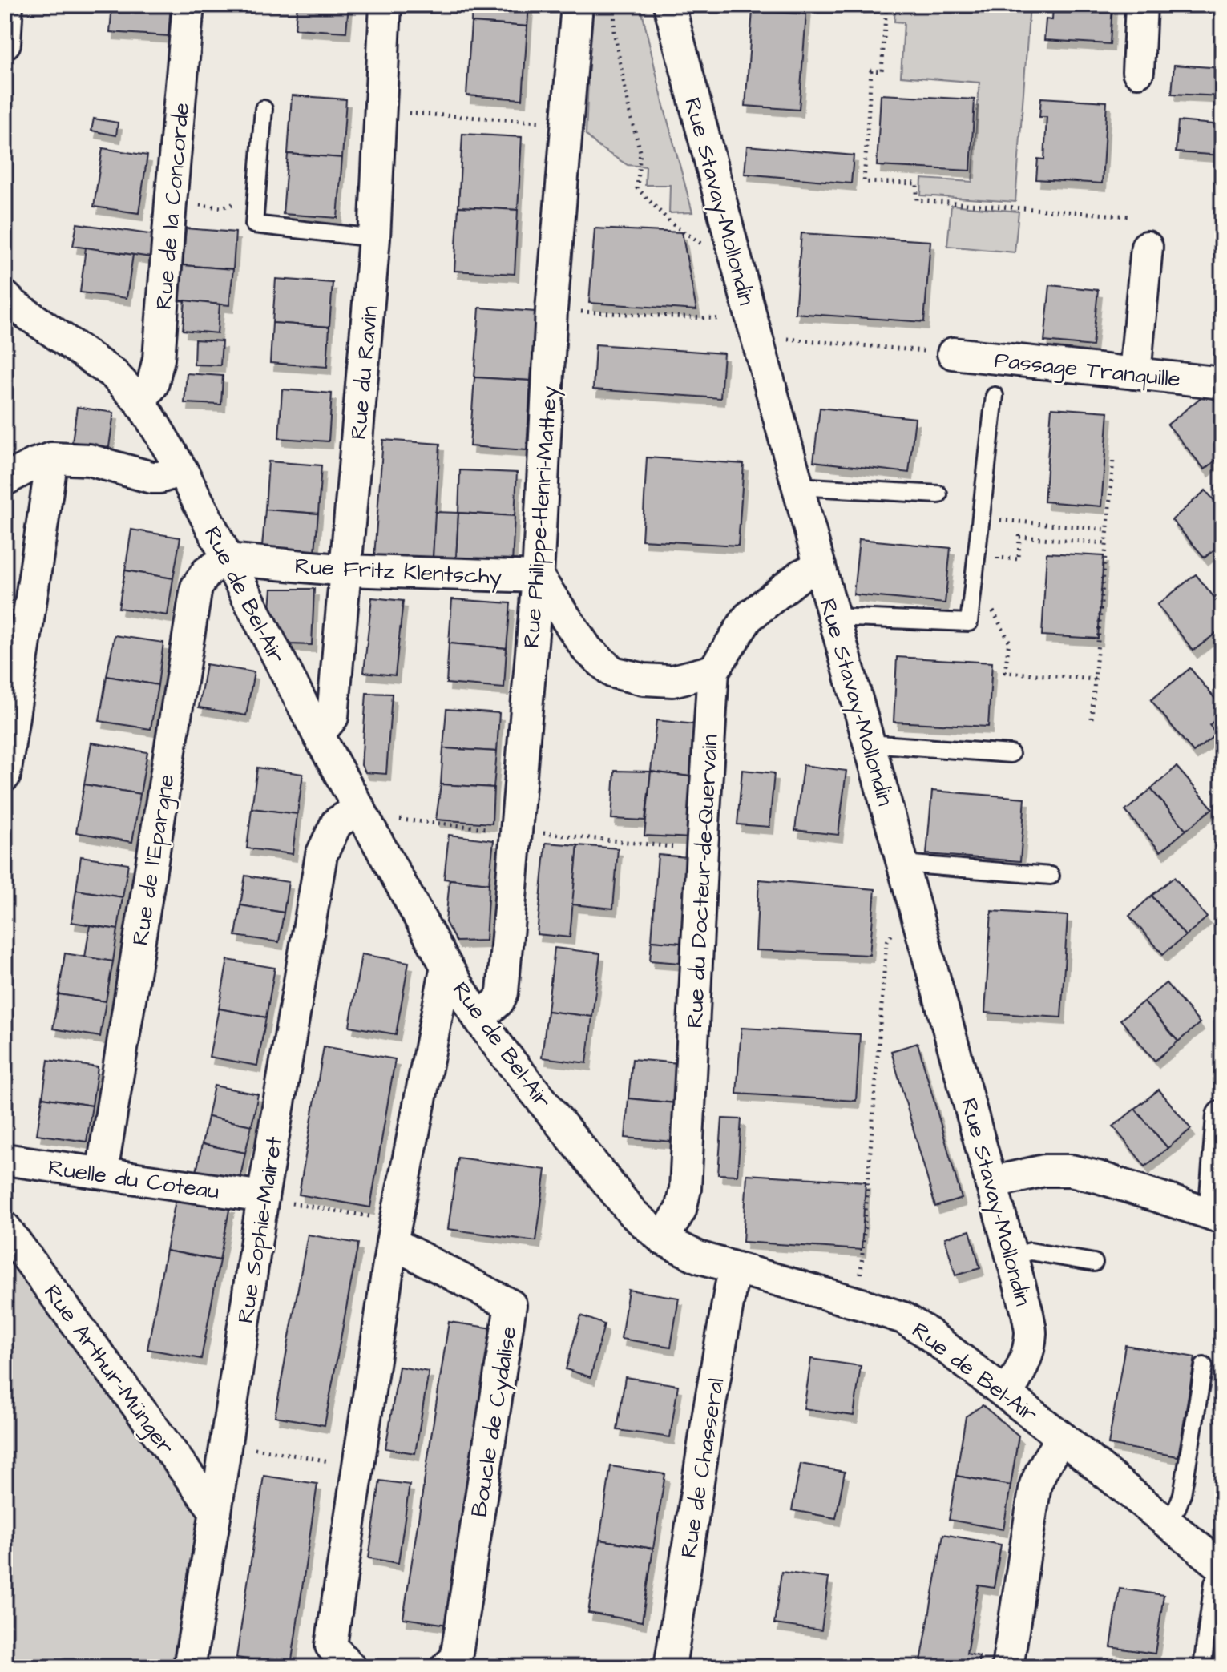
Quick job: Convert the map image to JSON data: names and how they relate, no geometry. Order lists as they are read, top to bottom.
{
  "streets": {
    "street": [
      "Rue Stavay-Mollondin",
      "Rue de la Concorde",
      "Passage Tranquille",
      "Rue du Ravin",
      "Rue Philippe-Henri-Mathey",
      "Rue Fritz Klentschy",
      "Rue de Bel-Air",
      "Rue de l'Epargne",
      "Rue du Docteur-de-Quervain",
      "Ruelle du Coteau",
      "Rue Sophie-Mairet",
      "Rue Arthur-Münger",
      "Boucle de Cydalise",
      "Rue de Chasseral"
    ]
  },
  "crossings": [
    ["Rue Stavay-Mollondin", "Rue de Bel-Air"],
    ["Rue Stavay-Mollondin", "Rue du Docteur-de-Quervain"],
    ["Rue de la Concorde", "Rue de Bel-Air"],
    ["Rue du Ravin", "Rue Fritz Klentschy"],
    ["Rue du Ravin", "Rue de Bel-Air"],
    ["Rue Philippe-Henri-Mathey", "Rue Fritz Klentschy"],
    ["Rue Philippe-Henri-Mathey", "Rue de Bel-Air"],
    ["Rue Fritz Klentschy", "Rue de Bel-Air"],
    ["Rue Fritz Klentschy", "Rue de l'Epargne"],
    ["Rue de Bel-Air", "Rue de l'Epargne"],
    ["Rue de Bel-Air", "Rue du Docteur-de-Quervain"],
    ["Rue de Bel-Air", "Rue Sophie-Mairet"],
    ["Rue de Bel-Air", "Rue de Chasseral"],
    ["Rue de l'Epargne", "Ruelle du Coteau"],
    ["Ruelle du Coteau", "Rue Sophie-Mairet"],
    ["Rue Sophie-Mairet", "Rue Arthur-Münger"]
  ]
}
